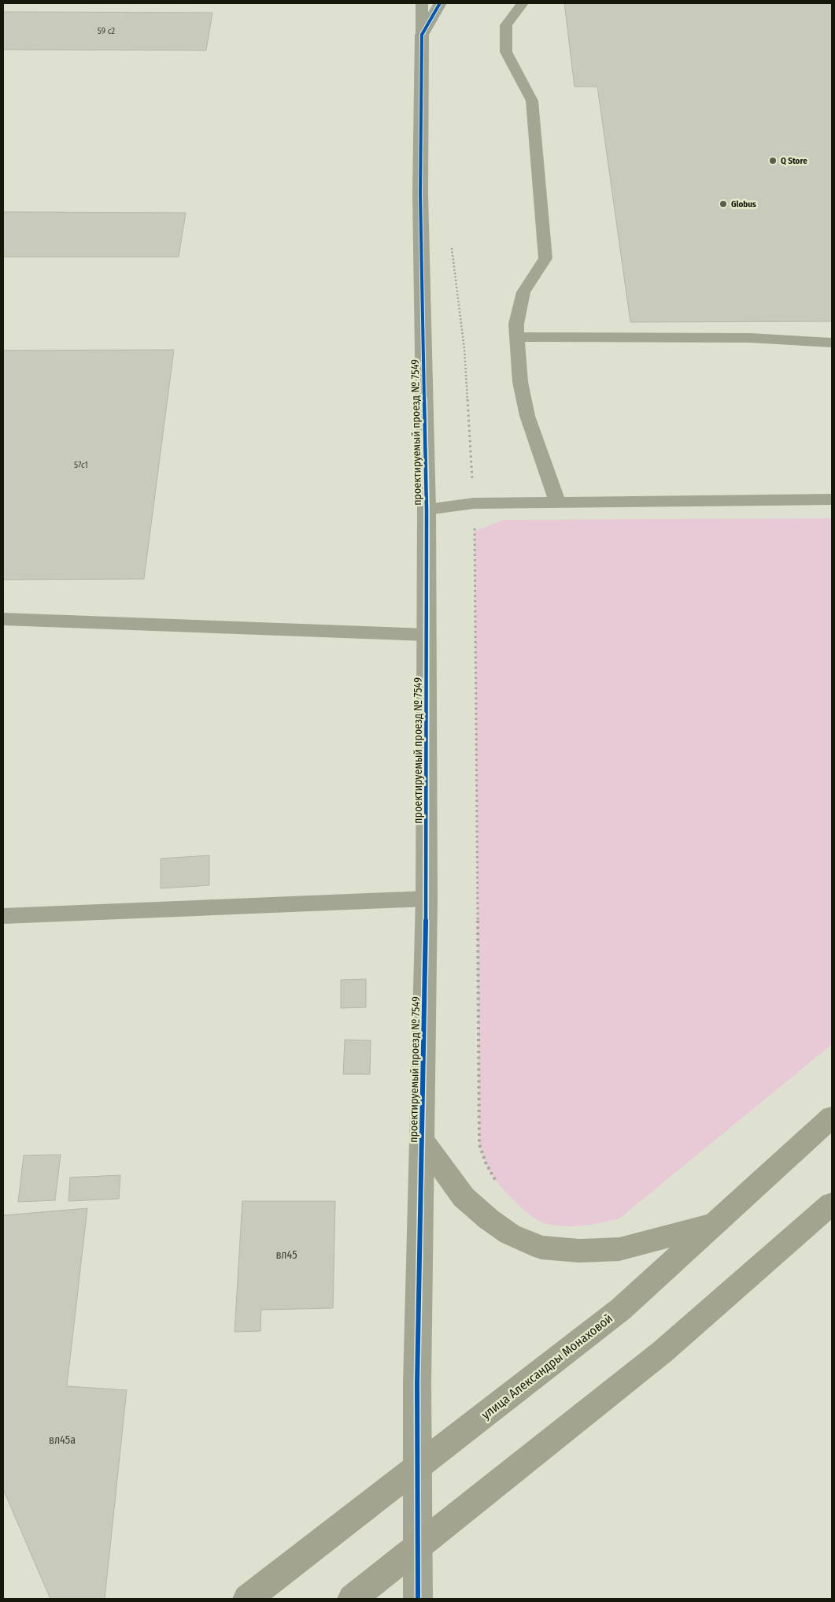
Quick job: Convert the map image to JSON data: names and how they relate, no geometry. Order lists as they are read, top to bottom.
{
  "streets": {
    "main road": ["улица Александры Монаховой"],
    "street": ["проектируемый проезд № 7549"]
  },
  "crossings": [
    ["проектируемый проезд № 7549", "улица Александры Монаховой"]
  ],
  "places": ["Q Store", "Globus"],
  "house_numbers": [
    "59 с2",
    "57с1",
    "вл45",
    "вл45а"
  ]
}
